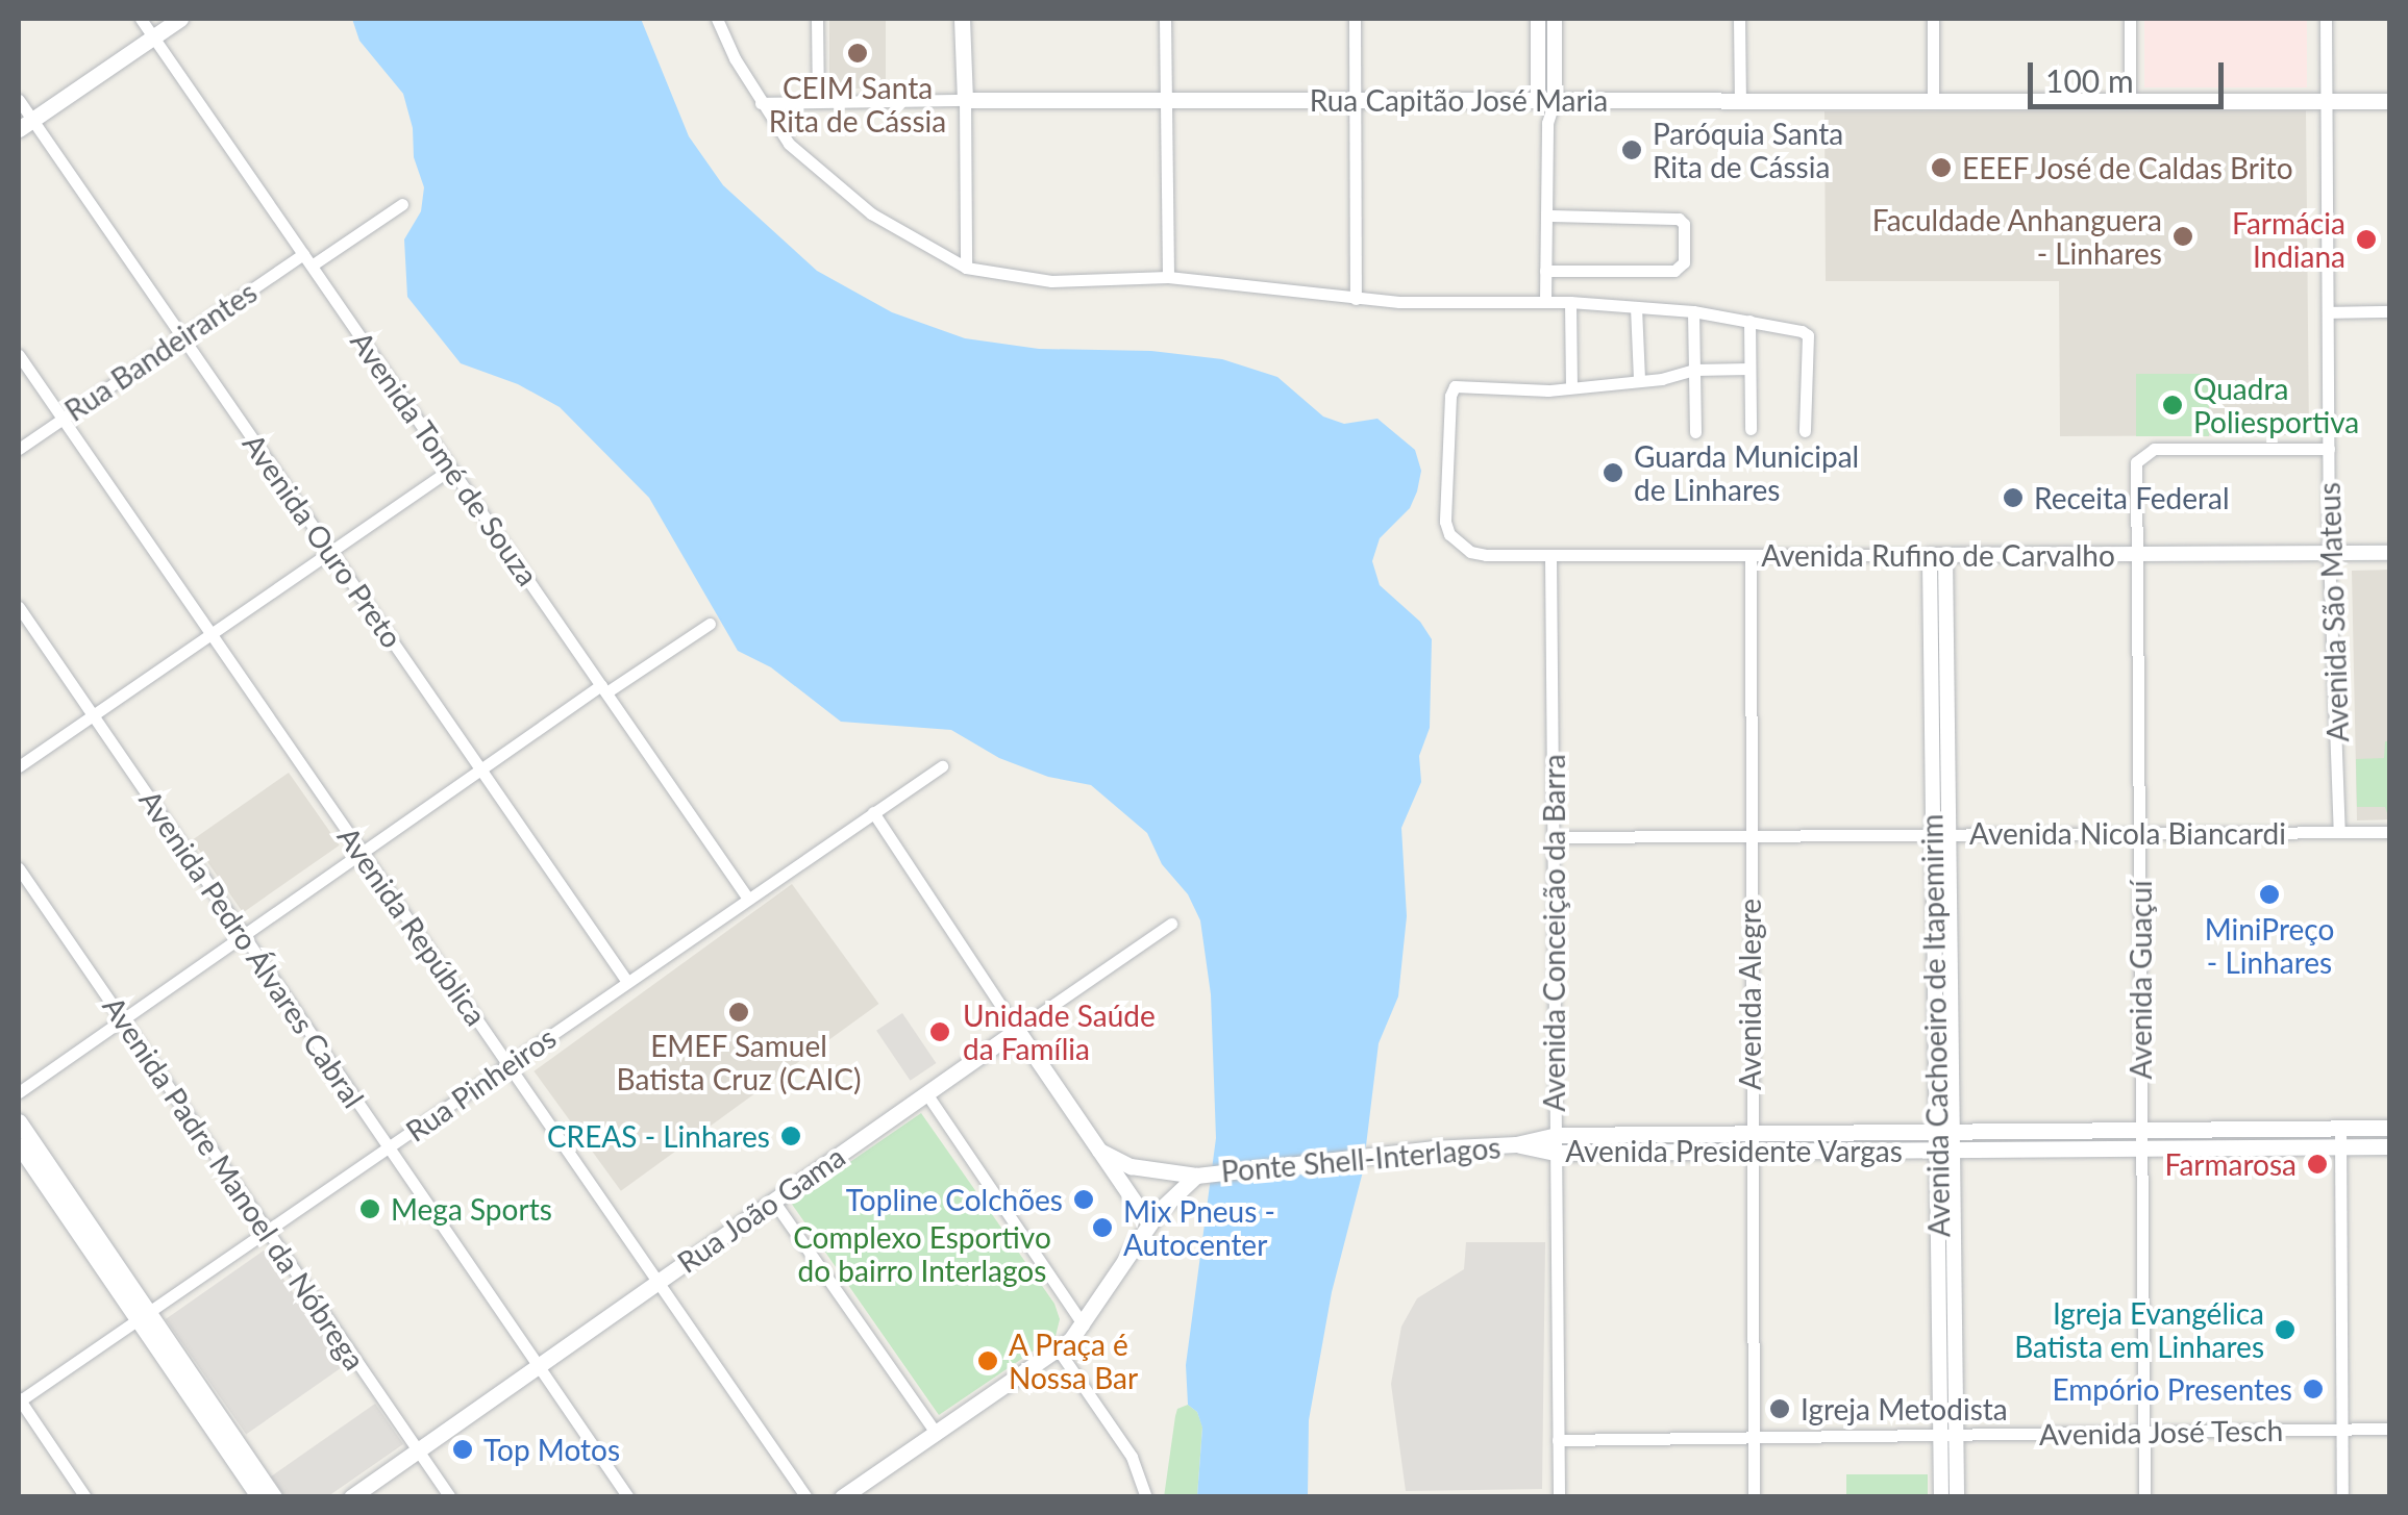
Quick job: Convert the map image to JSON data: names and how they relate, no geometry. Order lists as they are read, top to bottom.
{
  "streets": {
    "main road": [
      "Rua Capitão José Maria",
      "Avenida Presidente Vargas",
      "Ponte Shell-Interlagos",
      "Rua João Gama"
    ],
    "street": [
      "Rua Bandeirantes",
      "Avenida Tomé de Souza",
      "Avenida Ouro Preto",
      "Avenida Rufino de Carvalho",
      "Avenida São Mateus",
      "Avenida Nicola Biancardi",
      "Avenida República",
      "Avenida Conceição da Barra",
      "Avenida Pedro Álvares Cabral",
      "Avenida Guaçuí",
      "Avenida Alegre",
      "Avenida Cachoeiro de Itapemirim",
      "Rua Pinheiros",
      "Avenida Padre Manoel da Nóbrega",
      "Avenida José Tesch"
    ]
  },
  "crossings": [
    ["Rua Capitão José Maria", "Avenida São Mateus"],
    ["Rua Bandeirantes", "Avenida Tomé de Souza"],
    ["Rua Bandeirantes", "Avenida Ouro Preto"],
    ["Rua Bandeirantes", "Avenida República"],
    ["Avenida Tomé de Souza", "Rua Pinheiros"],
    ["Avenida Ouro Preto", "Rua Pinheiros"],
    ["Avenida Rufino de Carvalho", "Avenida São Mateus"],
    ["Avenida Rufino de Carvalho", "Avenida Conceição da Barra"],
    ["Avenida Rufino de Carvalho", "Avenida Guaçuí"],
    ["Avenida Rufino de Carvalho", "Avenida Alegre"],
    ["Avenida Rufino de Carvalho", "Avenida Cachoeiro de Itapemirim"],
    ["Avenida São Mateus", "Avenida Nicola Biancardi"],
    ["Avenida São Mateus", "Avenida Guaçuí"],
    ["Avenida Nicola Biancardi", "Avenida Conceição da Barra"],
    ["Avenida Nicola Biancardi", "Avenida Guaçuí"],
    ["Avenida Nicola Biancardi", "Avenida Alegre"],
    ["Avenida Nicola Biancardi", "Avenida Cachoeiro de Itapemirim"],
    ["Avenida República", "Rua Pinheiros"],
    ["Avenida República", "Rua João Gama"],
    ["Avenida Conceição da Barra", "Avenida Presidente Vargas"],
    ["Avenida Conceição da Barra", "Avenida José Tesch"],
    ["Avenida Pedro Álvares Cabral", "Rua Pinheiros"],
    ["Avenida Pedro Álvares Cabral", "Rua João Gama"],
    ["Avenida Guaçuí", "Avenida Presidente Vargas"],
    ["Avenida Guaçuí", "Avenida José Tesch"],
    ["Avenida Alegre", "Avenida Presidente Vargas"],
    ["Avenida Alegre", "Avenida José Tesch"],
    ["Avenida Cachoeiro de Itapemirim", "Avenida Presidente Vargas"],
    ["Avenida Cachoeiro de Itapemirim", "Avenida José Tesch"],
    ["Rua Pinheiros", "Avenida Padre Manoel da Nóbrega"],
    ["Avenida Presidente Vargas", "Ponte Shell-Interlagos"],
    ["Avenida Padre Manoel da Nóbrega", "Rua João Gama"]
  ],
  "parks": ["Complexo Esportivo do bairro Interlagos"],
  "places": [
    "CEIM Santa Rita de Cássia",
    "Paróquia Santa Rita de Cássia",
    "EEEF José de Caldas Brito",
    "Faculdade Anhanguera - Linhares",
    "Farmácia Indiana",
    "Quadra Poliesportiva",
    "Guarda Municipal de Linhares",
    "Receita Federal",
    "MiniPreço - Linhares",
    "EMEF Samuel Batista Cruz (CAIC)",
    "Unidade Saúde da Família",
    "CREAS - Linhares",
    "Farmarosa",
    "Topline Colchões",
    "Mega Sports",
    "Mix Pneus - Autocenter",
    "Igreja Evangélica Batista em Linhares",
    "A Praça é Nossa Bar",
    "Empório Presentes",
    "Igreja Metodista",
    "Top Motos"
  ],
  "scale_bar": "100 m"
}
